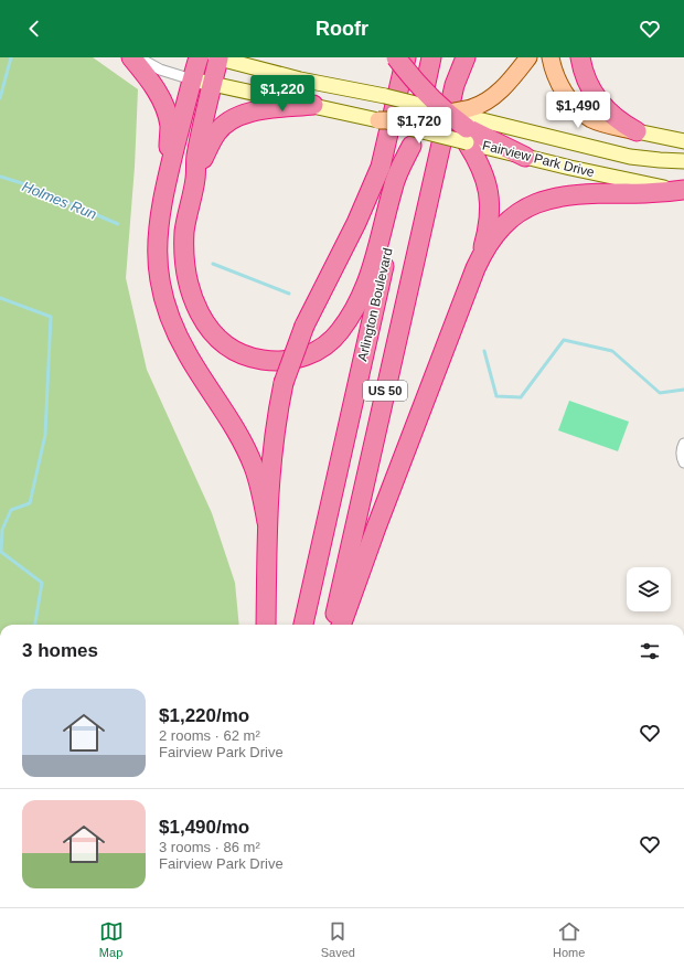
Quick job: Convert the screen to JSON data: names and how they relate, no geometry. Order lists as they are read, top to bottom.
{
  "streets": {
    "highway": ["Arlington Boulevard", "US 50"],
    "main road": ["Fairview Park Drive"]
  },
  "water": ["Holmes Run"],
  "page": {
    "header": "Roofr",
    "price": ["$1,220", "$1,490", "$1,720"],
    "heading": "3 homes",
    "list": [
      {
        "name": "$1,220/mo",
        "note": "2 rooms · 62 m² · Fairview Park Drive"
      },
      {
        "name": "$1,490/mo",
        "note": "3 rooms · 86 m² · Fairview Park Drive"
      }
    ],
    "tabs": ["Map", "Saved", "Home"]
  }
}
